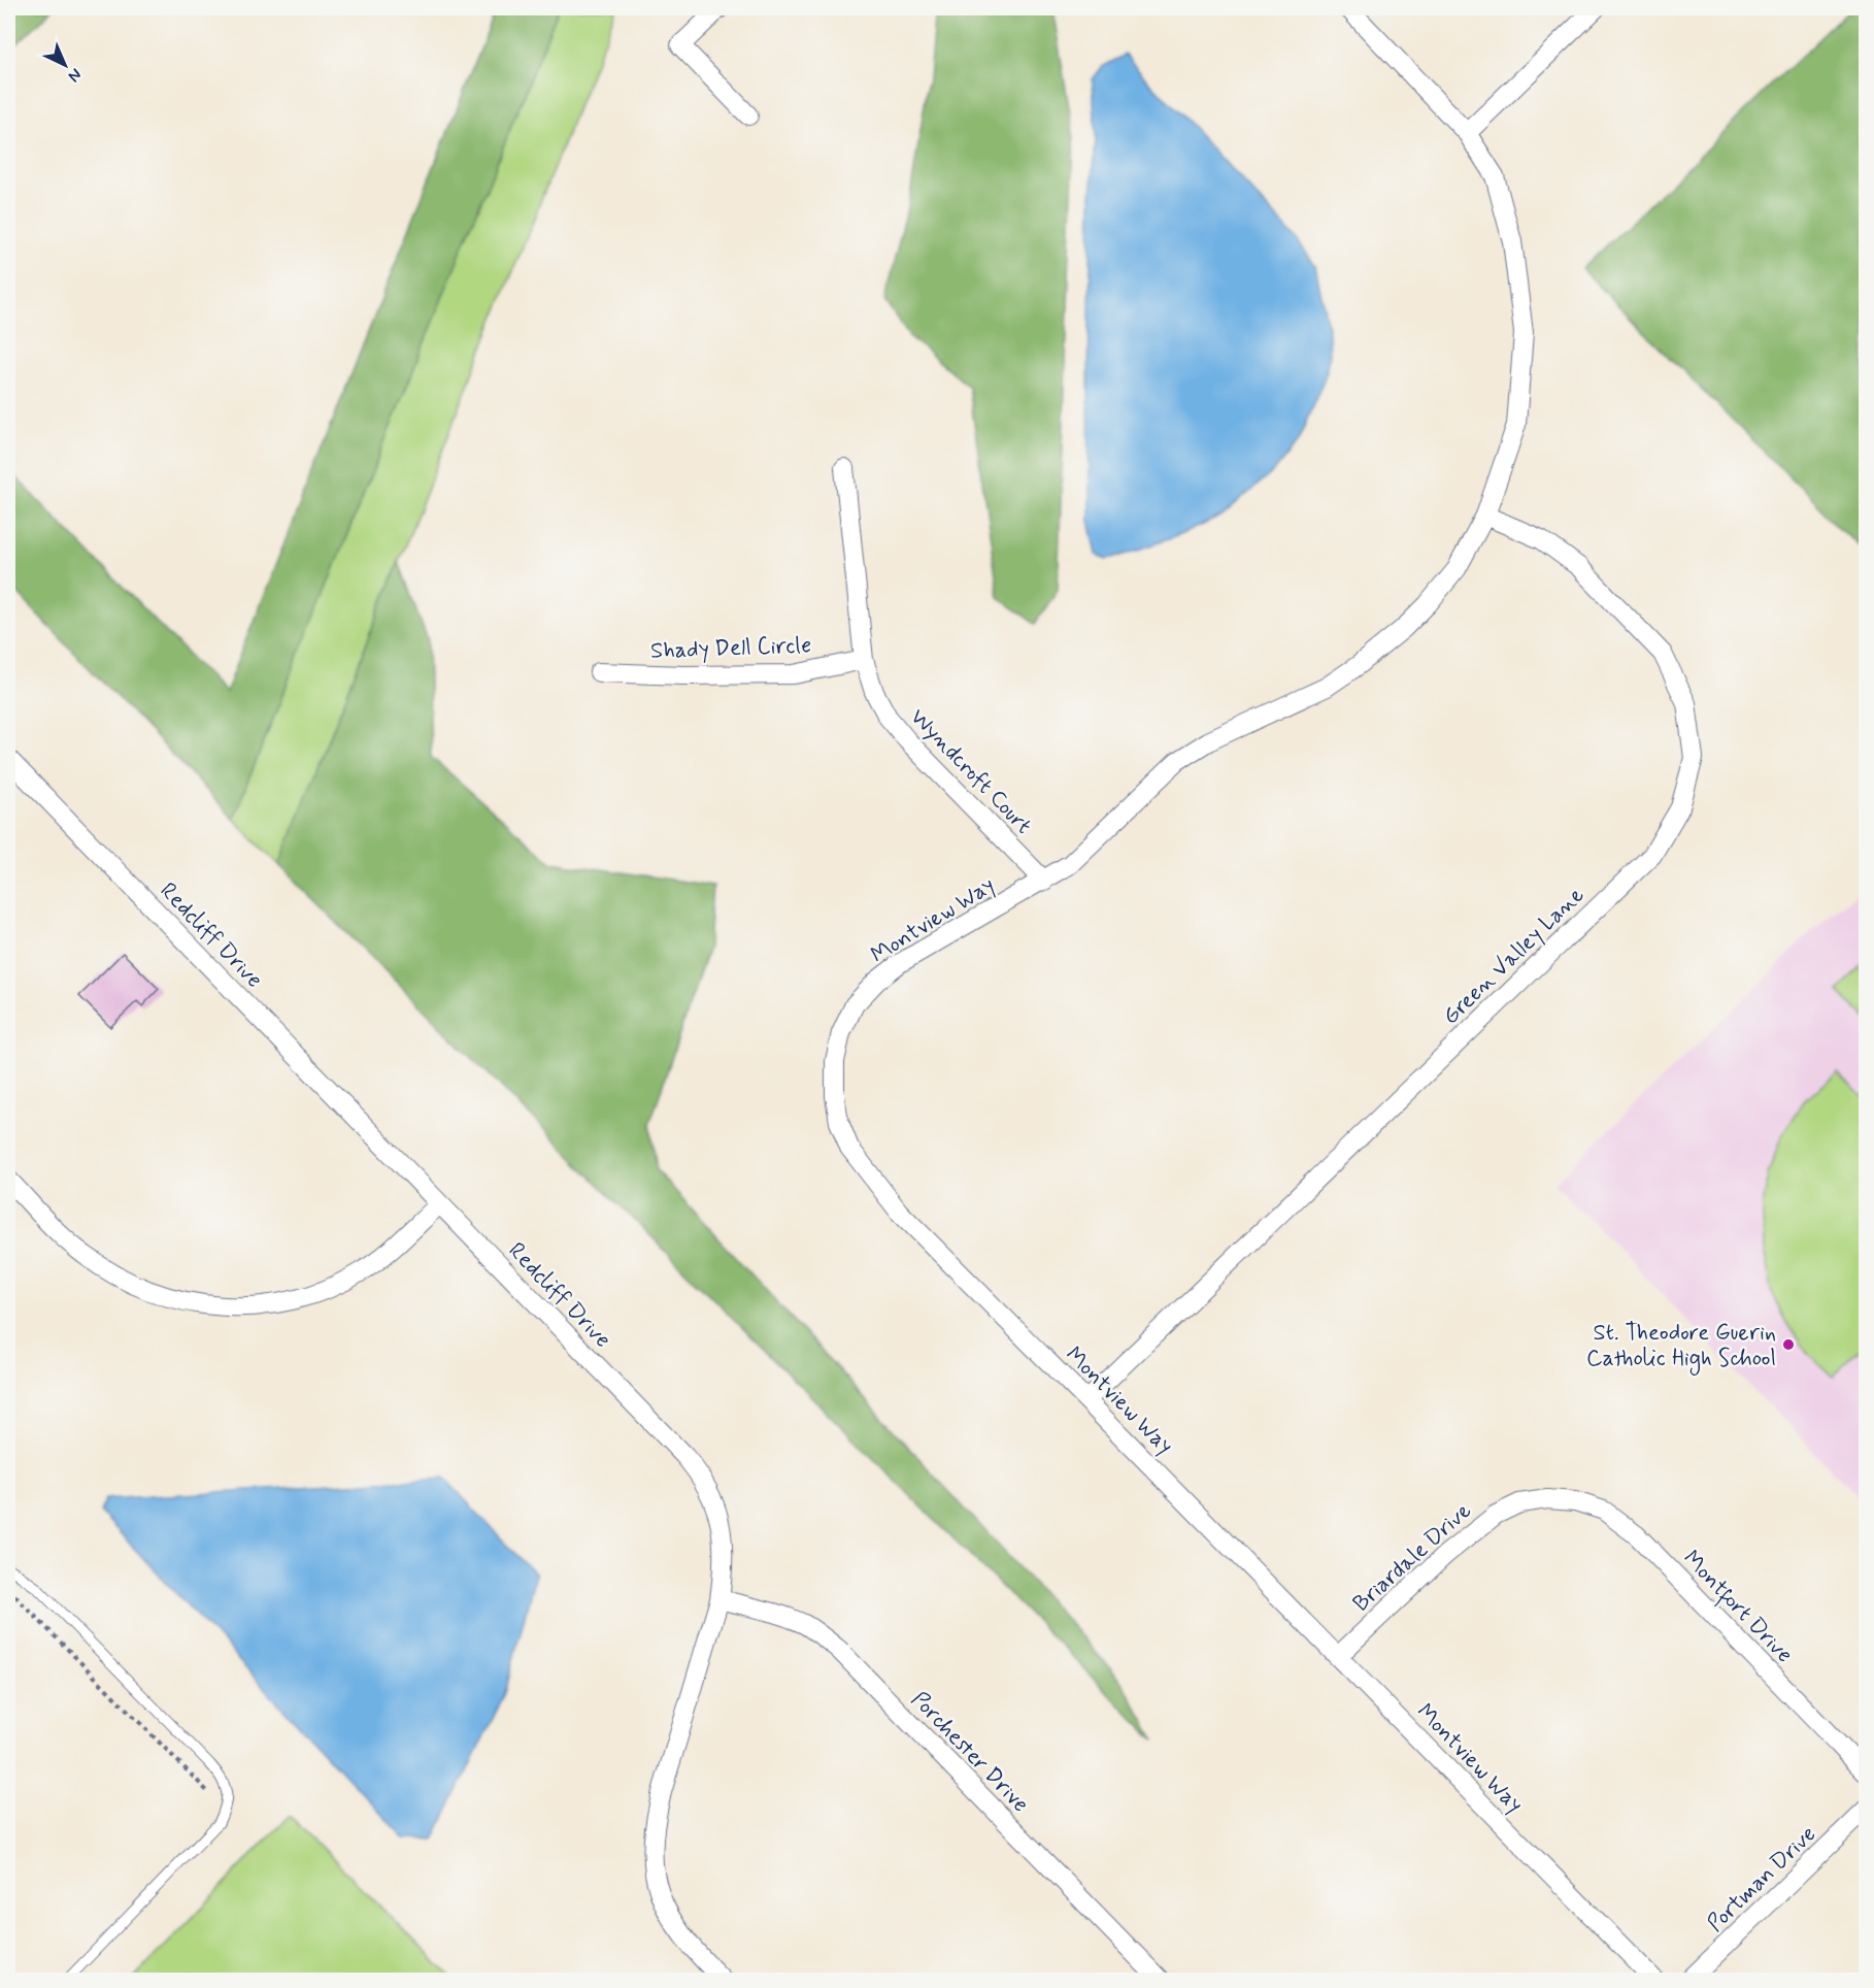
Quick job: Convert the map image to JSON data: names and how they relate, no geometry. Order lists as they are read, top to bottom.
{
  "streets": {
    "street": [
      "Shady Dell Circle",
      "Wyndcroft Court",
      "Montview Way",
      "Redcliff Drive",
      "Green Valley Lane",
      "Briardale Drive",
      "Montfort Drive",
      "Porchester Drive",
      "Portman Drive"
    ]
  },
  "crossings": [
    ["Shady Dell Circle", "Wyndcroft Court"],
    ["Wyndcroft Court", "Montview Way"],
    ["Montview Way", "Green Valley Lane"],
    ["Montview Way", "Briardale Drive"],
    ["Redcliff Drive", "Porchester Drive"],
    ["Briardale Drive", "Montfort Drive"]
  ],
  "places": ["St. Theodore Guerin Catholic High School"],
  "north": "bottom right"
}
